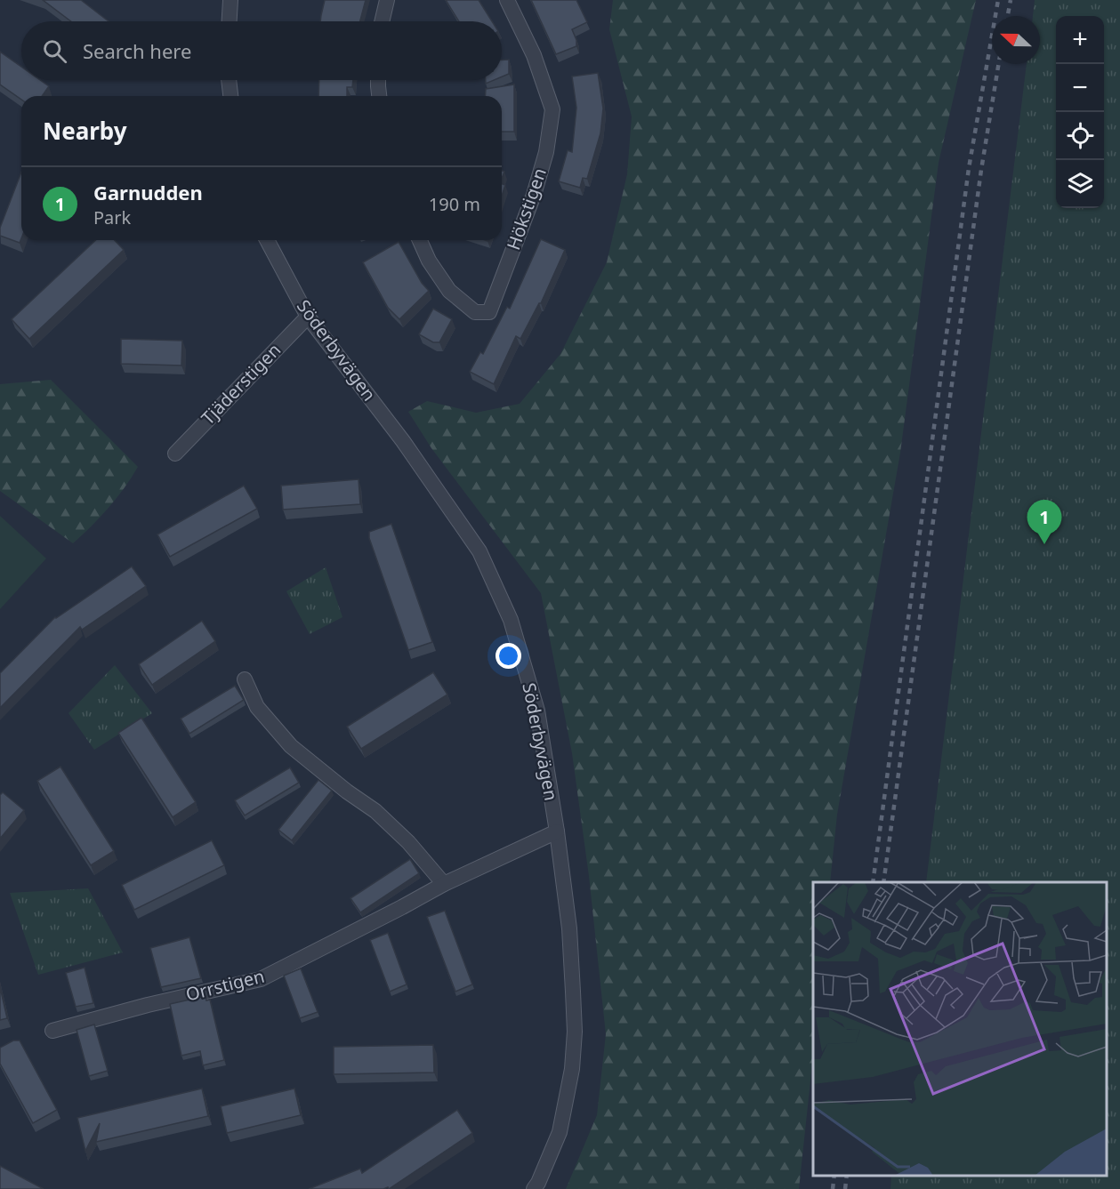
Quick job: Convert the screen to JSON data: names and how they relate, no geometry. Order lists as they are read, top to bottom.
{
  "streets": {
    "street": [
      "Hökstigen",
      "Söderbyvägen",
      "Tjäderstigen",
      "Orrstigen"
    ]
  },
  "crossings": [
    ["Söderbyvägen", "Tjäderstigen"],
    ["Söderbyvägen", "Orrstigen"]
  ],
  "north": "left",
  "page": {
    "map_buttons": ["+", "−"],
    "search": "Search here",
    "heading": "Nearby",
    "list": [
      {
        "mark": "1",
        "name": "Garnudden",
        "note": "Park",
        "value": "190 m"
      }
    ],
    "pins": "1"
  }
}
